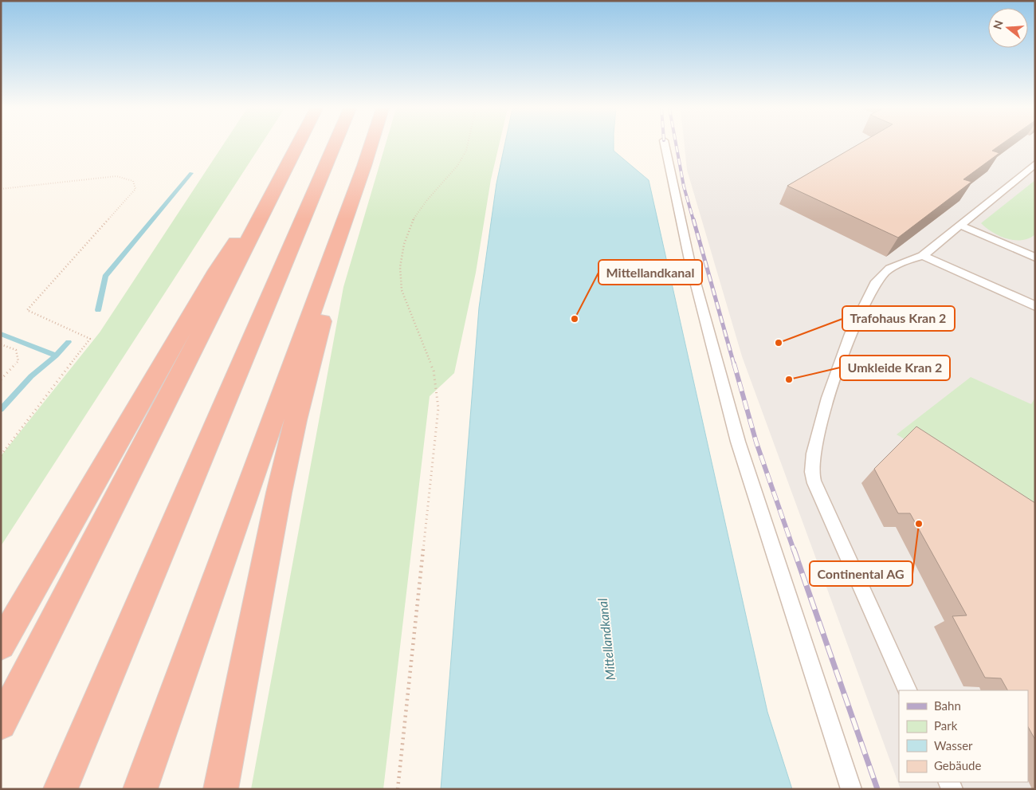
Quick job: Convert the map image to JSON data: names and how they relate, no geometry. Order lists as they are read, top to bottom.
{
  "water": ["Mittellandkanal"],
  "places": [
    "Mittellandkanal",
    "Trafohaus Kran 2",
    "Umkleide Kran 2",
    "Continental AG"
  ],
  "legend": [
    "Bahn",
    "Park",
    "Wasser",
    "Gebäude"
  ],
  "north": "left"
}
